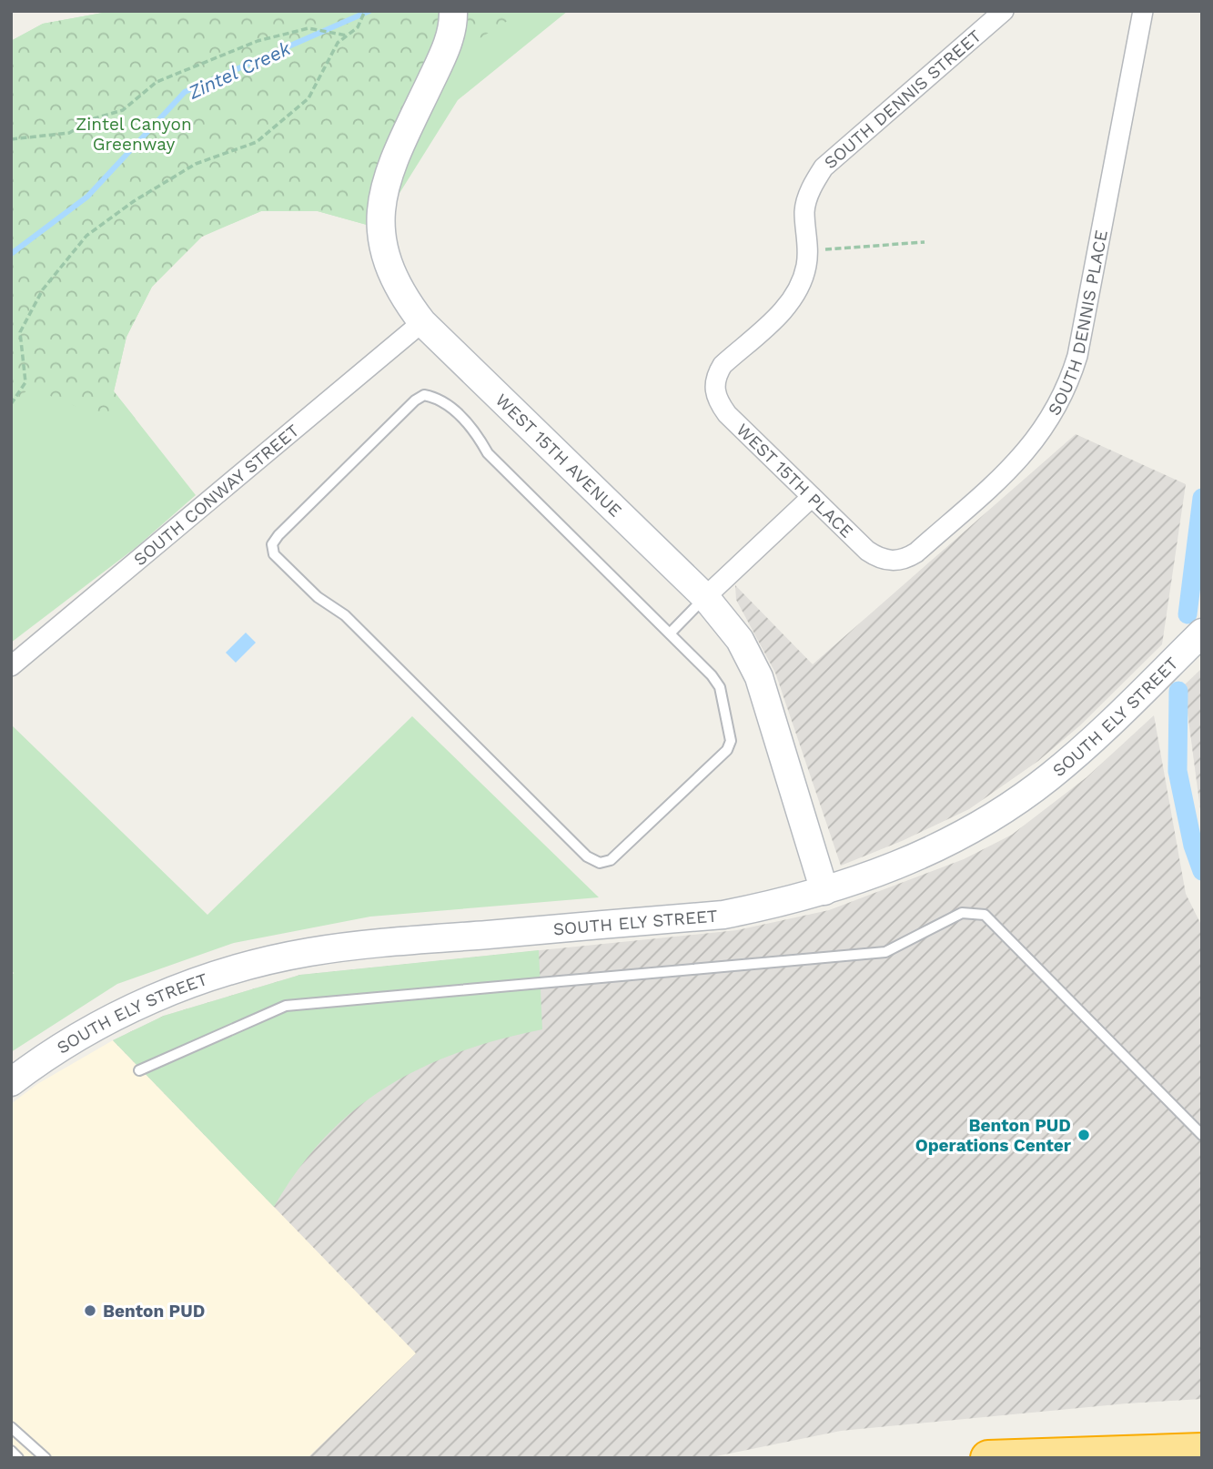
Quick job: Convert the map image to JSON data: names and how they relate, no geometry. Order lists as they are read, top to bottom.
{
  "streets": {
    "street": [
      "SOUTH DENNIS STREET",
      "SOUTH DENNIS PLACE",
      "WEST 15TH AVENUE",
      "WEST 15TH PLACE",
      "SOUTH CONWAY STREET",
      "SOUTH ELY STREET"
    ]
  },
  "crossings": [
    ["SOUTH DENNIS STREET", "WEST 15TH PLACE"],
    ["SOUTH DENNIS PLACE", "WEST 15TH PLACE"],
    ["WEST 15TH AVENUE", "SOUTH CONWAY STREET"],
    ["WEST 15TH AVENUE", "SOUTH ELY STREET"]
  ],
  "water": ["Zintel Creek"],
  "parks": ["Zintel Canyon Greenway"],
  "places": ["Benton PUD Operations Center", "Benton PUD"]
}
